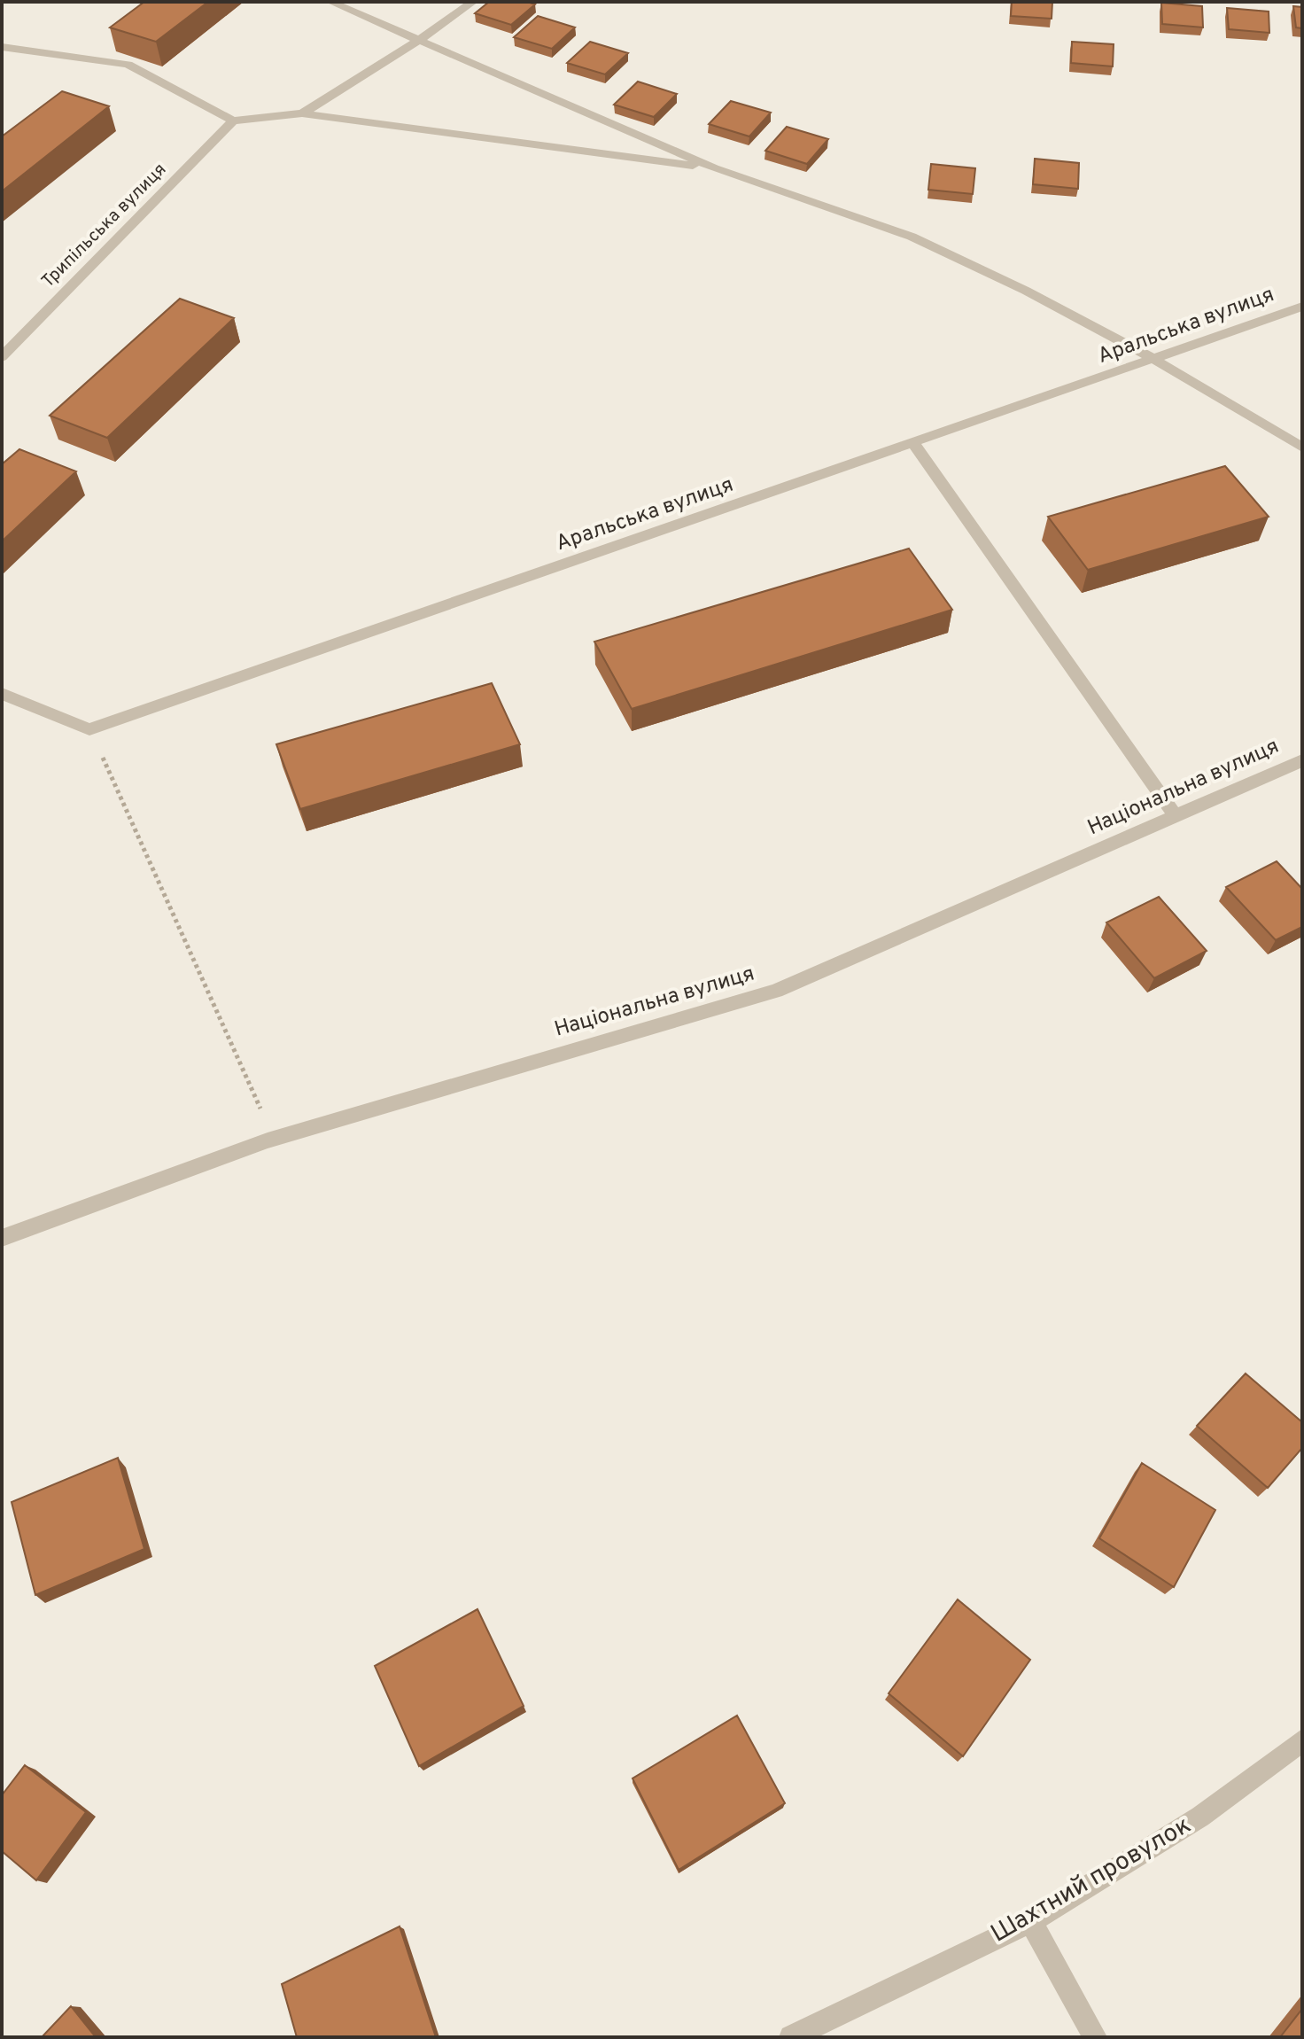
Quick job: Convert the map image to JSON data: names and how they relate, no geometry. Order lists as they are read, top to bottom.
{
  "streets": {
    "street": [
      "Трипільська вулиця",
      "Аральська вулиця",
      "Національна вулиця",
      "Шахтний провулок"
    ]
  }
}
